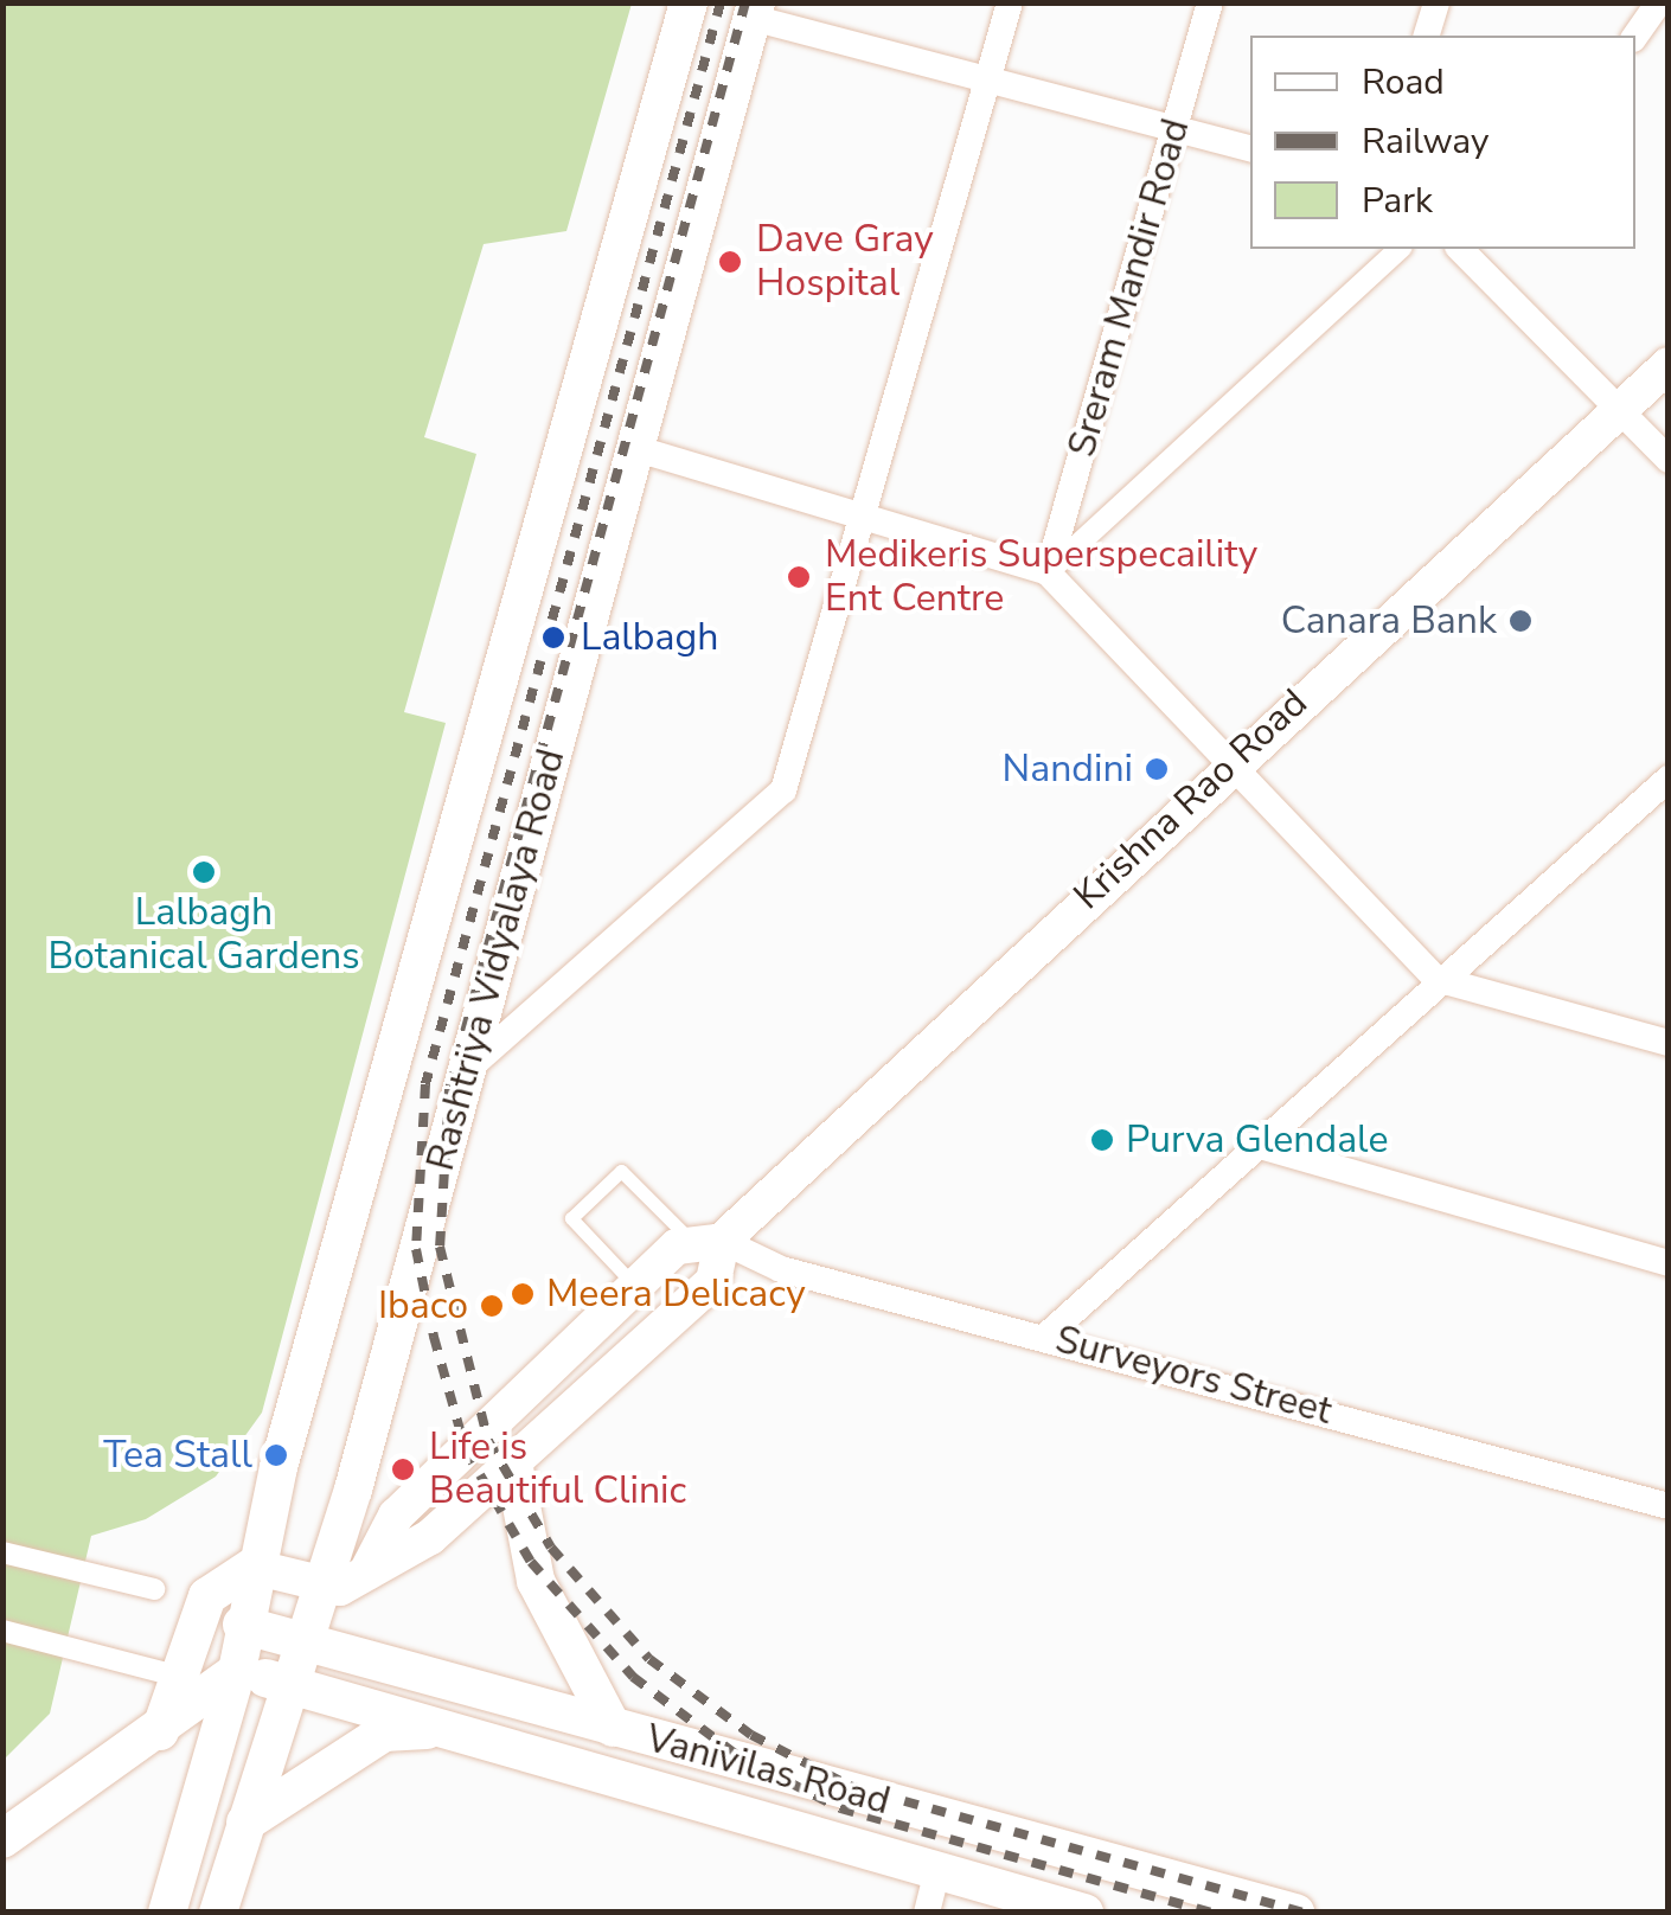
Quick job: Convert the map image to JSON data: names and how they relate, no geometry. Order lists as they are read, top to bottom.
{
  "streets": {
    "main road": ["Rashtriya Vidyalaya Road", "Vanivilas Road"],
    "street": ["Sreram Mandir Road", "Krishna Rao Road", "Surveyors Street"]
  },
  "crossings": [
    ["Krishna Rao Road", "Rashtriya Vidyalaya Road"],
    ["Krishna Rao Road", "Surveyors Street"],
    ["Rashtriya Vidyalaya Road", "Vanivilas Road"]
  ],
  "places": [
    "Dave Gray Hospital",
    "Medikeris Superspecaility Ent Centre",
    "Canara Bank",
    "Lalbagh",
    "Nandini",
    "Lalbagh Botanical Gardens",
    "Purva Glendale",
    "Meera Delicacy",
    "Ibaco",
    "Tea Stall",
    "Life is Beautiful Clinic"
  ],
  "legend": ["Road", "Railway", "Park"]
}
